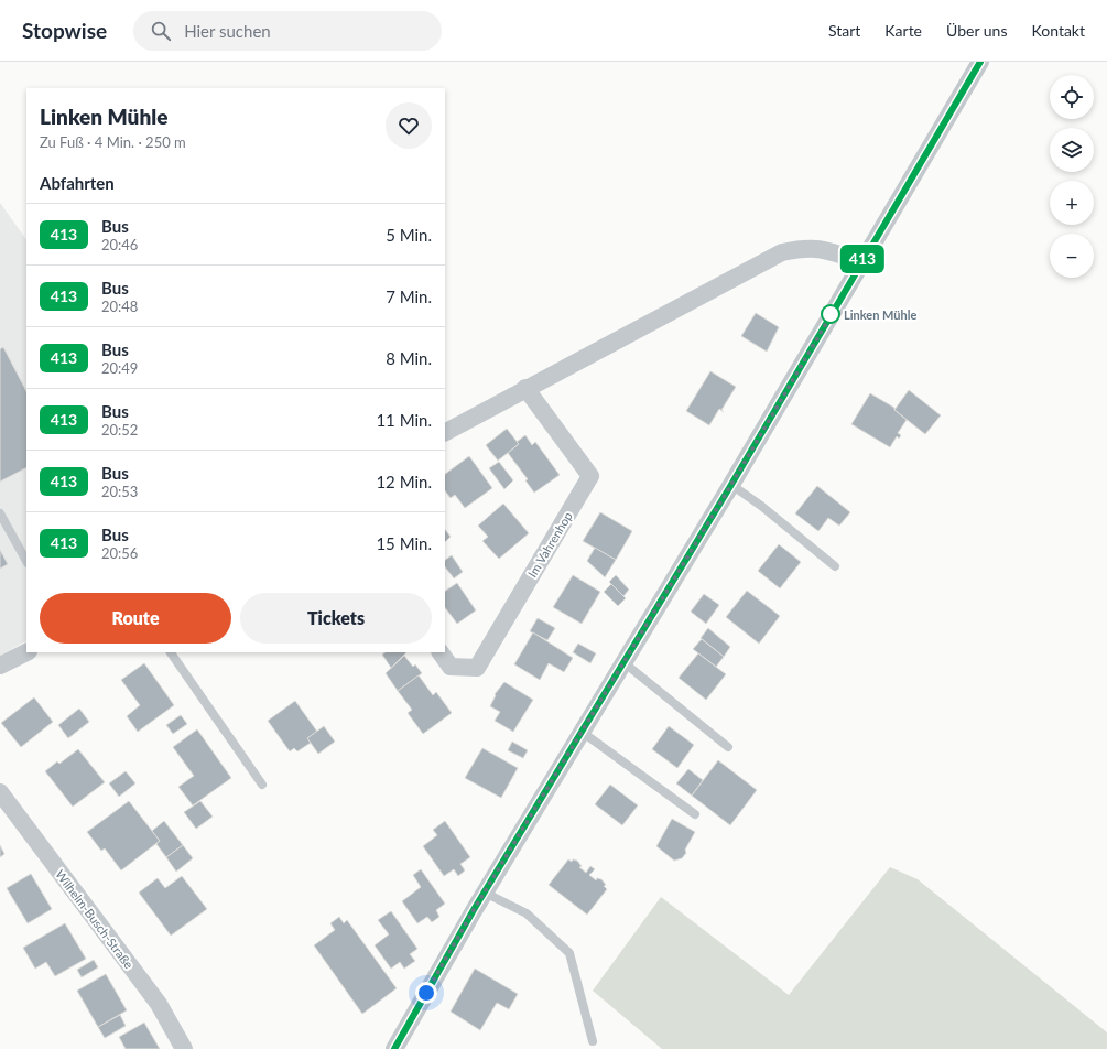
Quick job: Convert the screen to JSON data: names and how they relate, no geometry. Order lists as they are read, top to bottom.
{
  "streets": {
    "street": ["Im Vahrenhop", "Wilhelm-Busch-Straße"]
  },
  "places": ["Linken Mühle"],
  "lines": ["bus line 413"],
  "page": {
    "header": "Stopwise",
    "search": "Hier suchen",
    "nav": [
      "Start",
      "Karte",
      "Über uns",
      "Kontakt"
    ],
    "on_map": "413",
    "map_buttons": ["+", "−"],
    "heading": [
      ["Linken Mühle", "Zu Fuß · 4 Min. · 250 m"],
      "Abfahrten"
    ],
    "list": [
      {
        "mark": "413",
        "name": "Bus",
        "note": "20:46",
        "value": "5 Min."
      },
      {
        "mark": "413",
        "name": "Bus",
        "note": "20:48",
        "value": "7 Min."
      },
      {
        "mark": "413",
        "name": "Bus",
        "note": "20:49",
        "value": "8 Min."
      },
      {
        "mark": "413",
        "name": "Bus",
        "note": "20:52",
        "value": "11 Min."
      },
      {
        "mark": "413",
        "name": "Bus",
        "note": "20:53",
        "value": "12 Min."
      },
      {
        "mark": "413",
        "name": "Bus",
        "note": "20:56",
        "value": "15 Min."
      }
    ],
    "buttons": ["Route", "Tickets"]
  }
}
